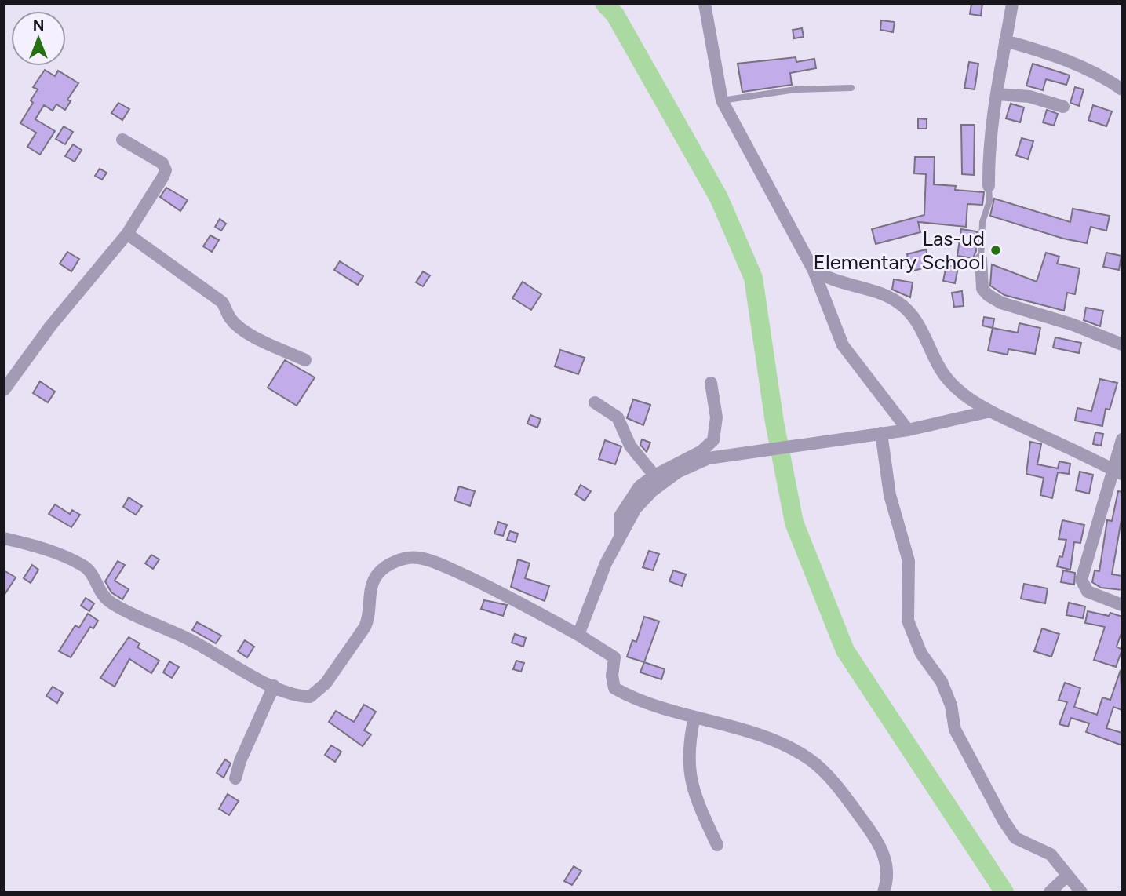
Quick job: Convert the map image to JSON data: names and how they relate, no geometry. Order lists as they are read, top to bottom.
{
  "places": ["Las-ud Elementary School"],
  "north": "top"
}
